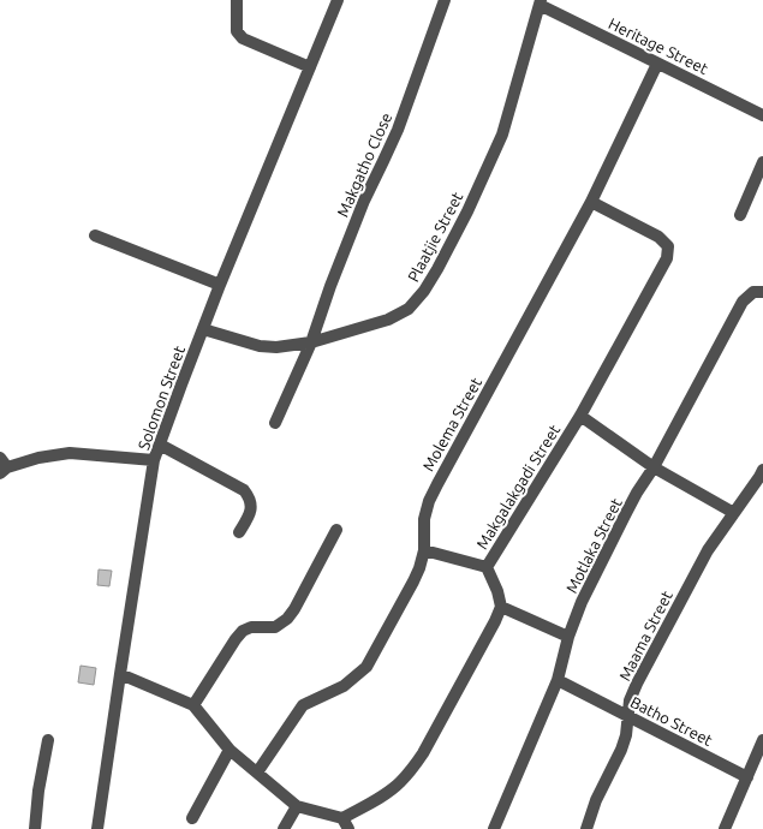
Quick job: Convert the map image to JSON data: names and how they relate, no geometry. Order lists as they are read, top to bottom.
{
  "streets": {
    "street": [
      "Heritage Street",
      "Makgatho Close",
      "Plaatjie Street",
      "Solomon Street",
      "Molema Street",
      "Makgalakgadi Street",
      "Motlaka Street",
      "Maama Street",
      "Batho Street"
    ]
  },
  "crossings": [
    ["Heritage Street", "Plaatjie Street"],
    ["Heritage Street", "Molema Street"],
    ["Makgatho Close", "Plaatjie Street"],
    ["Plaatjie Street", "Solomon Street"],
    ["Molema Street", "Makgalakgadi Street"],
    ["Motlaka Street", "Batho Street"],
    ["Maama Street", "Batho Street"]
  ]
}
